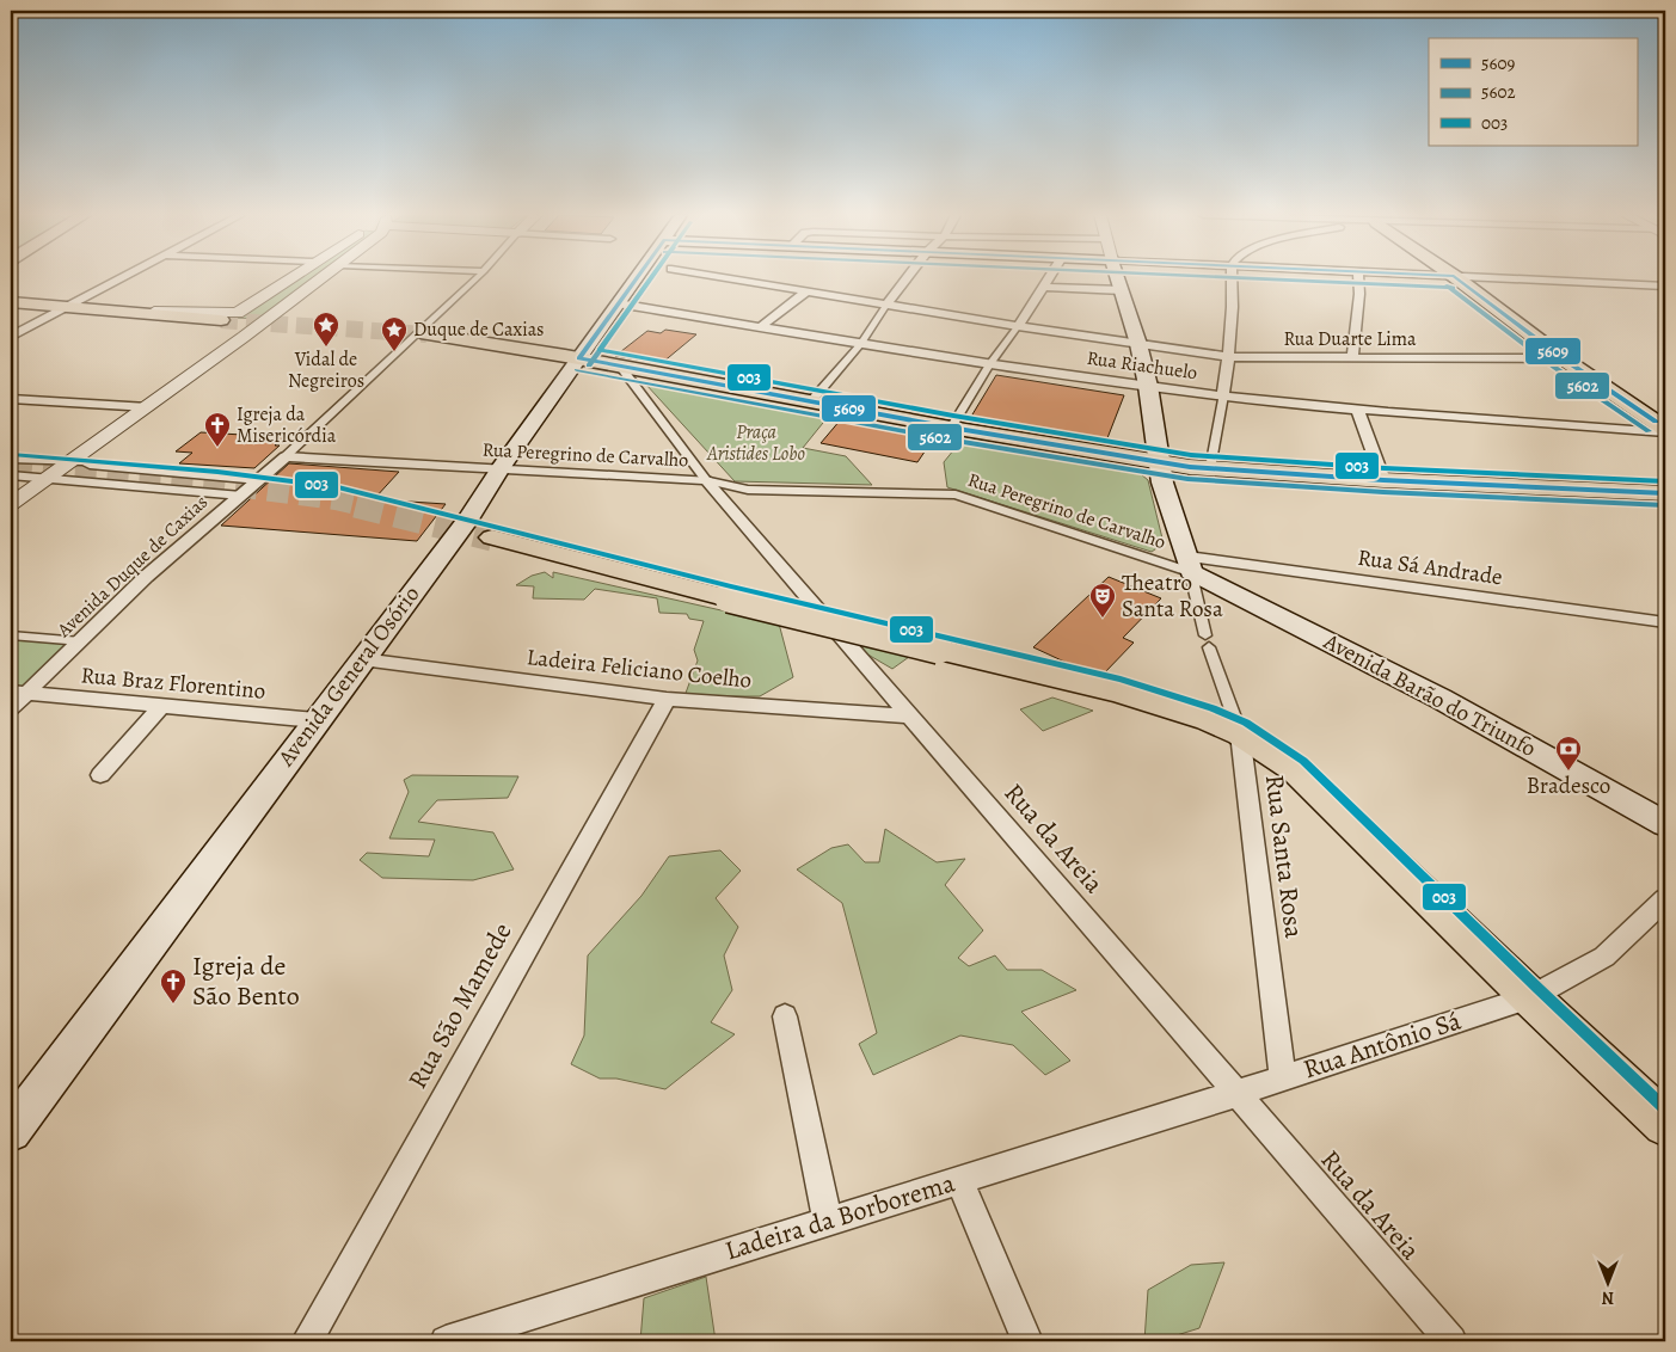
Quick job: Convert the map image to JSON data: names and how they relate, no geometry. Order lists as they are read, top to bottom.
{
  "streets": {
    "main road": ["Avenida General Osório", "Avenida Barão do Triunfo"],
    "street": [
      "Rua Duarte Lima",
      "Rua Riachuelo",
      "Rua Peregrino de Carvalho",
      "Avenida Duque de Caxias",
      "Rua Sá Andrade",
      "Ladeira Feliciano Coelho",
      "Rua Braz Florentino",
      "Rua da Areia",
      "Rua Santa Rosa",
      "Rua São Mamede",
      "Rua Antônio Sá",
      "Ladeira da Borborema"
    ]
  },
  "crossings": [
    ["Rua Riachuelo", "Avenida General Osório"],
    ["Rua Peregrino de Carvalho", "Avenida Duque de Caxias"],
    ["Rua Peregrino de Carvalho", "Rua Sá Andrade"],
    ["Rua Peregrino de Carvalho", "Avenida General Osório"],
    ["Rua Peregrino de Carvalho", "Avenida Barão do Triunfo"],
    ["Rua Peregrino de Carvalho", "Rua da Areia"],
    ["Rua Peregrino de Carvalho", "Rua Santa Rosa"],
    ["Avenida Duque de Caxias", "Rua Braz Florentino"],
    ["Rua Sá Andrade", "Avenida Barão do Triunfo"],
    ["Rua Sá Andrade", "Rua Santa Rosa"],
    ["Ladeira Feliciano Coelho", "Avenida General Osório"],
    ["Ladeira Feliciano Coelho", "Rua da Areia"],
    ["Ladeira Feliciano Coelho", "Rua São Mamede"],
    ["Avenida General Osório", "Rua Braz Florentino"],
    ["Avenida Barão do Triunfo", "Rua Santa Rosa"],
    ["Rua da Areia", "Rua Antônio Sá"],
    ["Rua da Areia", "Ladeira da Borborema"],
    ["Rua Santa Rosa", "Rua Antônio Sá"],
    ["Rua Antônio Sá", "Ladeira da Borborema"]
  ],
  "parks": ["Praça Aristides Lobo"],
  "places": {
    "place": ["Vidal de Negreiros", "Duque de Caxias"],
    "church": ["Igreja da Misericórdia", "Igreja de São Bento"],
    "theatre": ["Theatro Santa Rosa"],
    "bank": ["Bradesco"]
  },
  "lines": ["transit line 5609", "transit line 5602", "transit line 003"],
  "legend": ["5609", "5602", "003"],
  "north": "bottom"
}
